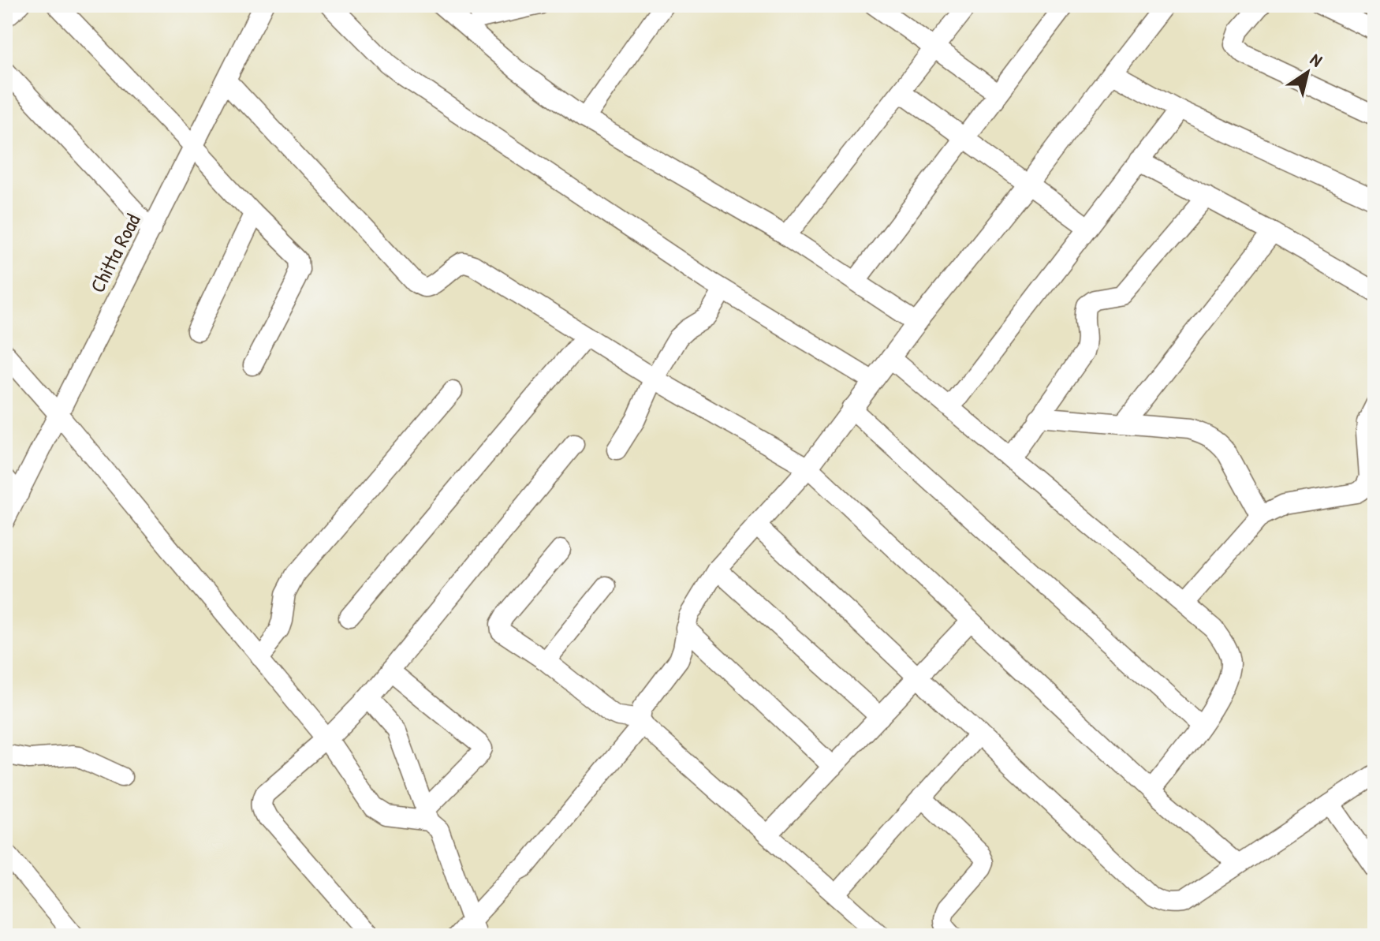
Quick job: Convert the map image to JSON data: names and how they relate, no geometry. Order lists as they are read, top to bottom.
{
  "streets": {
    "street": ["Chitta Road"]
  },
  "north": "top right"
}
